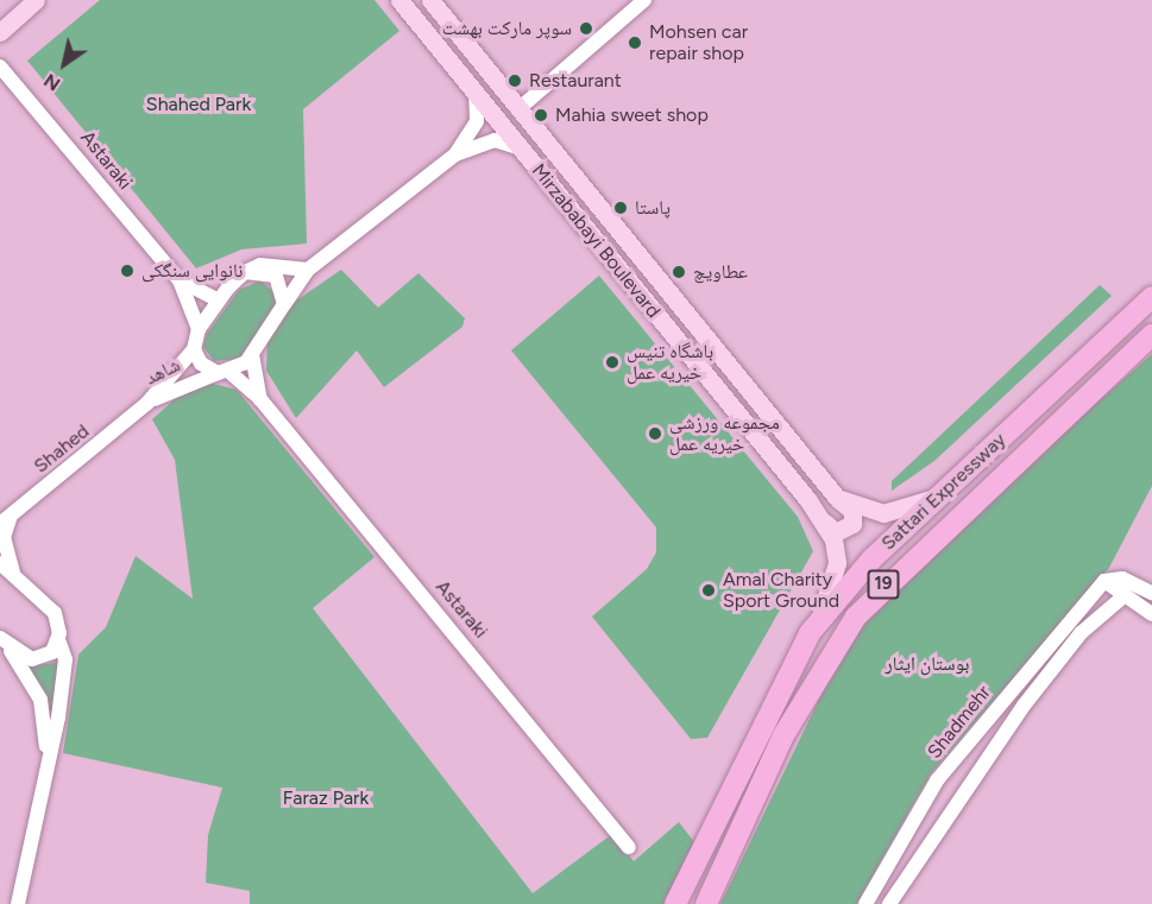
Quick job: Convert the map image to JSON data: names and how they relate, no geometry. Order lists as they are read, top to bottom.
{
  "streets": {
    "highway": ["Sattari Expressway", "19"],
    "main road": ["Mirzababayi Boulevard"],
    "street": [
      "Astaraki",
      "شاهد",
      "Shahed",
      "Shadmehr"
    ]
  },
  "crossings": [
    ["Astaraki", "شاهد"],
    ["Mirzababayi Boulevard", "Sattari Expressway"],
    ["شاهد", "Shahed"]
  ],
  "parks": ["Shahed Park", "بوستان ایثار", "Faraz Park"],
  "places": [
    "سوپر مارکت بهشت",
    "Mohsen car repair shop",
    "Restaurant",
    "Mahia sweet shop",
    "پاستا",
    "نانوایی سنگکی",
    "عطاویچ",
    "باشگاه تنیس خیریه عمل",
    "مجموعه ورزشی خیریه عمل",
    "Amal Charity Sport Ground"
  ],
  "north": "bottom left"
}
